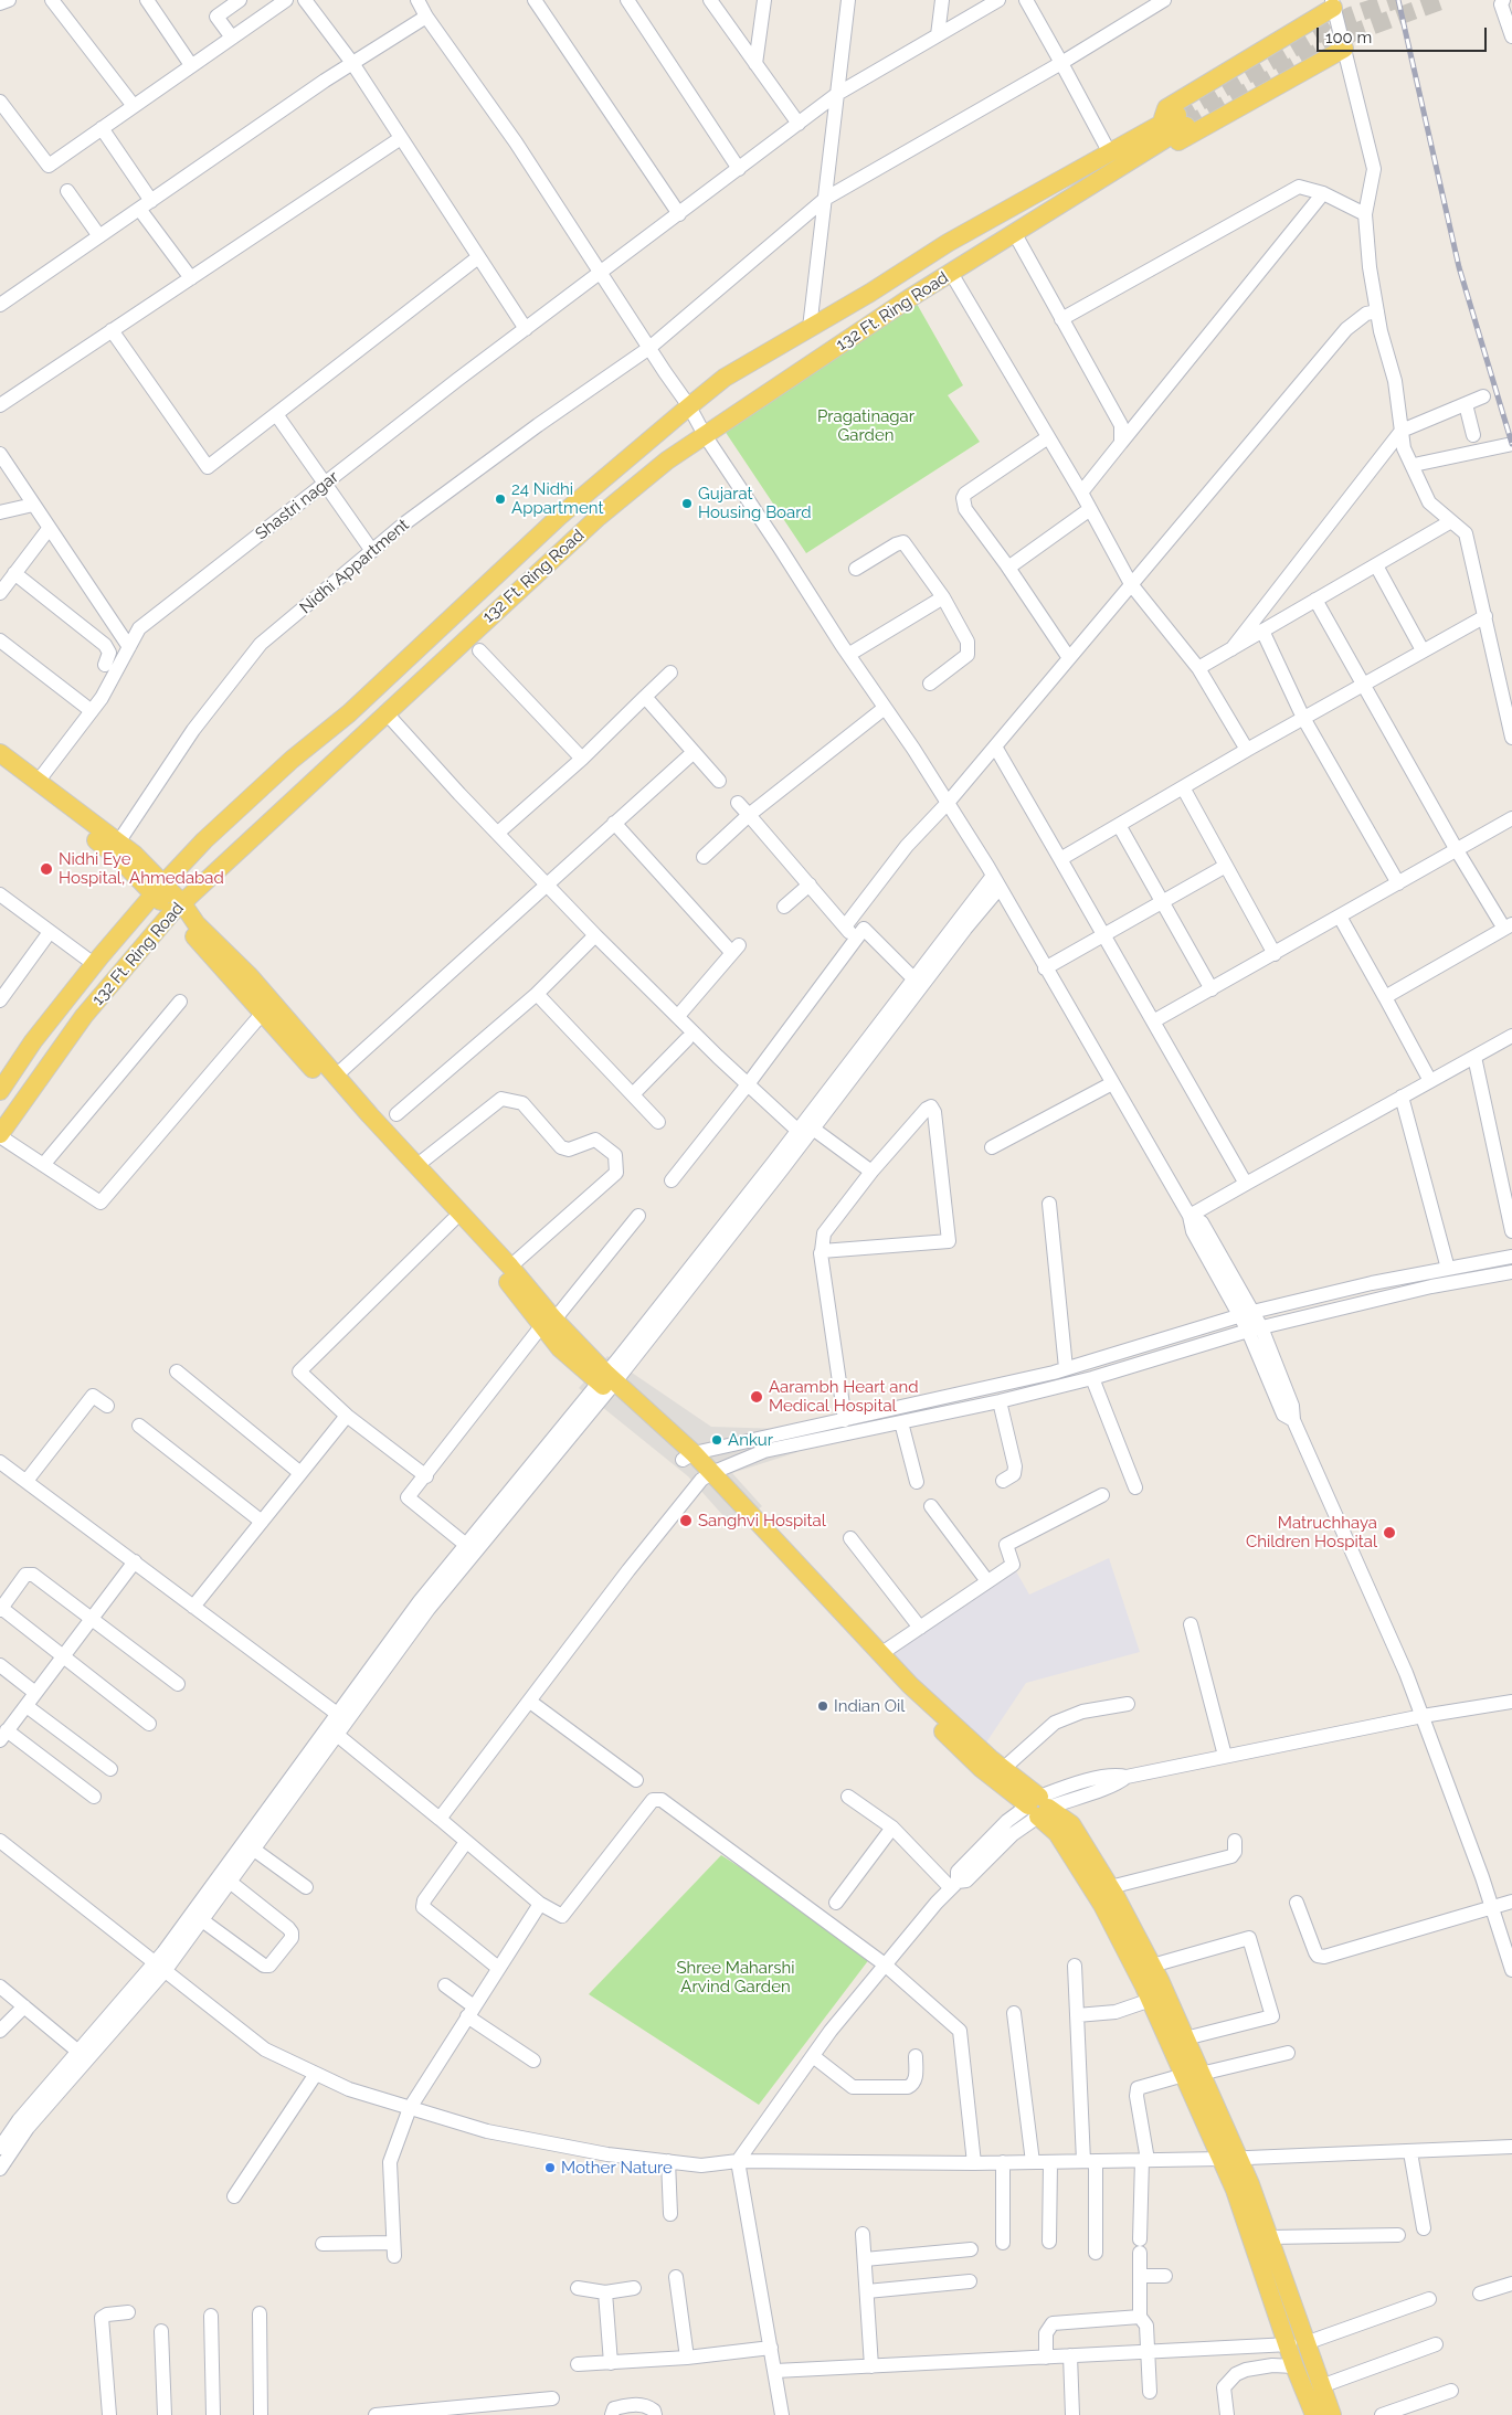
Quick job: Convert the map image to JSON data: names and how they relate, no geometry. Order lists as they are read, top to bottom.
{
  "streets": {
    "main road": ["132 Ft. Ring Road"],
    "street": ["Shastri nagar", "Nidhi Appartment"]
  },
  "parks": ["Pragatinagar Garden", "Shree Maharshi Arvind Garden"],
  "places": [
    "24 Nidhi Appartment",
    "Gujarat Housing Board",
    "Nidhi Eye Hospital, Ahmedabad",
    "Aarambh Heart and Medical Hospital",
    "Ankur",
    "Sanghvi Hospital",
    "Matruchhaya Children Hospital",
    "Indian Oil",
    "Mother Nature"
  ],
  "scale_bar": "100 m"
}
